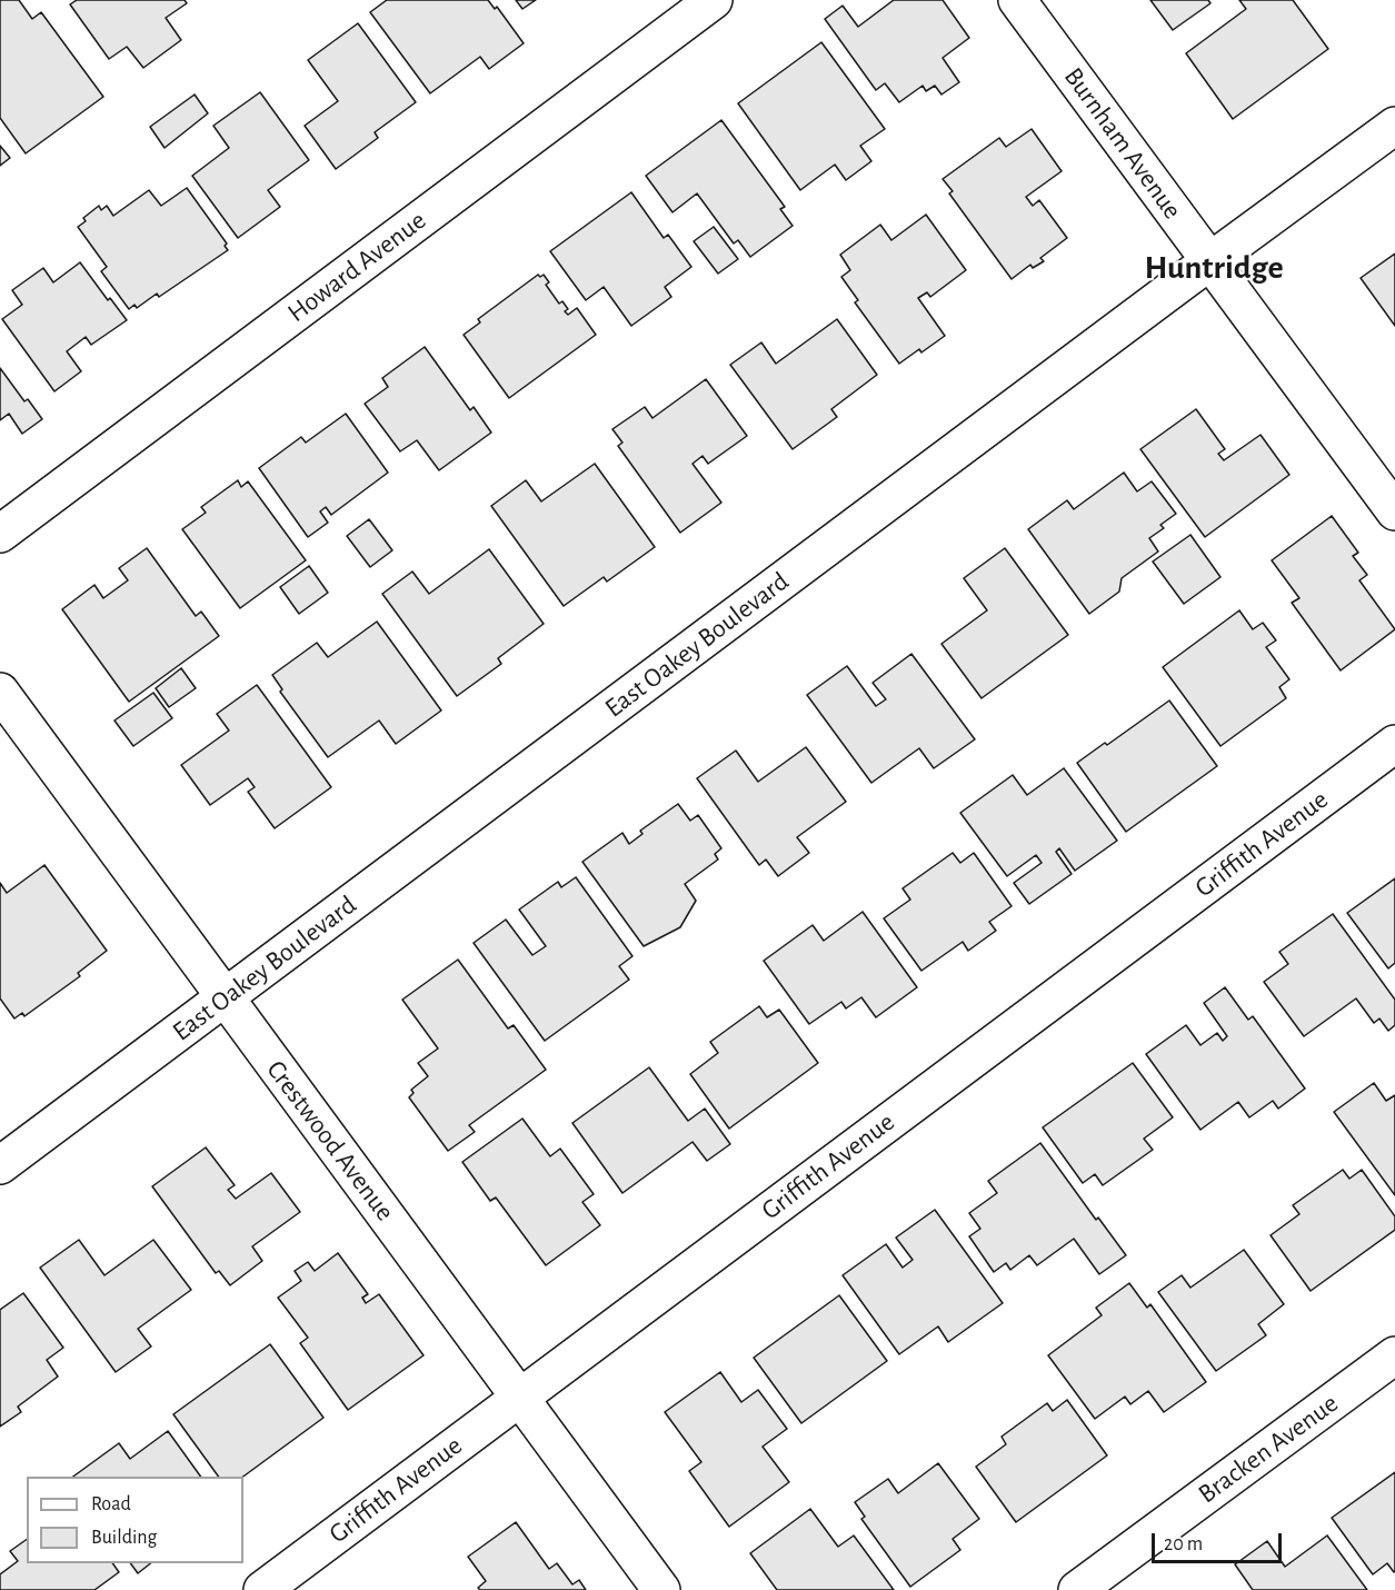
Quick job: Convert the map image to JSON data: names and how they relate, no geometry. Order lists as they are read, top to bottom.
{
  "streets": {
    "street": [
      "Burnham Avenue",
      "Howard Avenue",
      "East Oakey Boulevard",
      "Griffith Avenue",
      "Crestwood Avenue",
      "Bracken Avenue"
    ]
  },
  "crossings": [
    ["Burnham Avenue", "East Oakey Boulevard"],
    ["East Oakey Boulevard", "Crestwood Avenue"],
    ["Griffith Avenue", "Crestwood Avenue"]
  ],
  "districts": ["Huntridge"],
  "legend": ["Road", "Building"],
  "scale_bar": "20 m"
}
